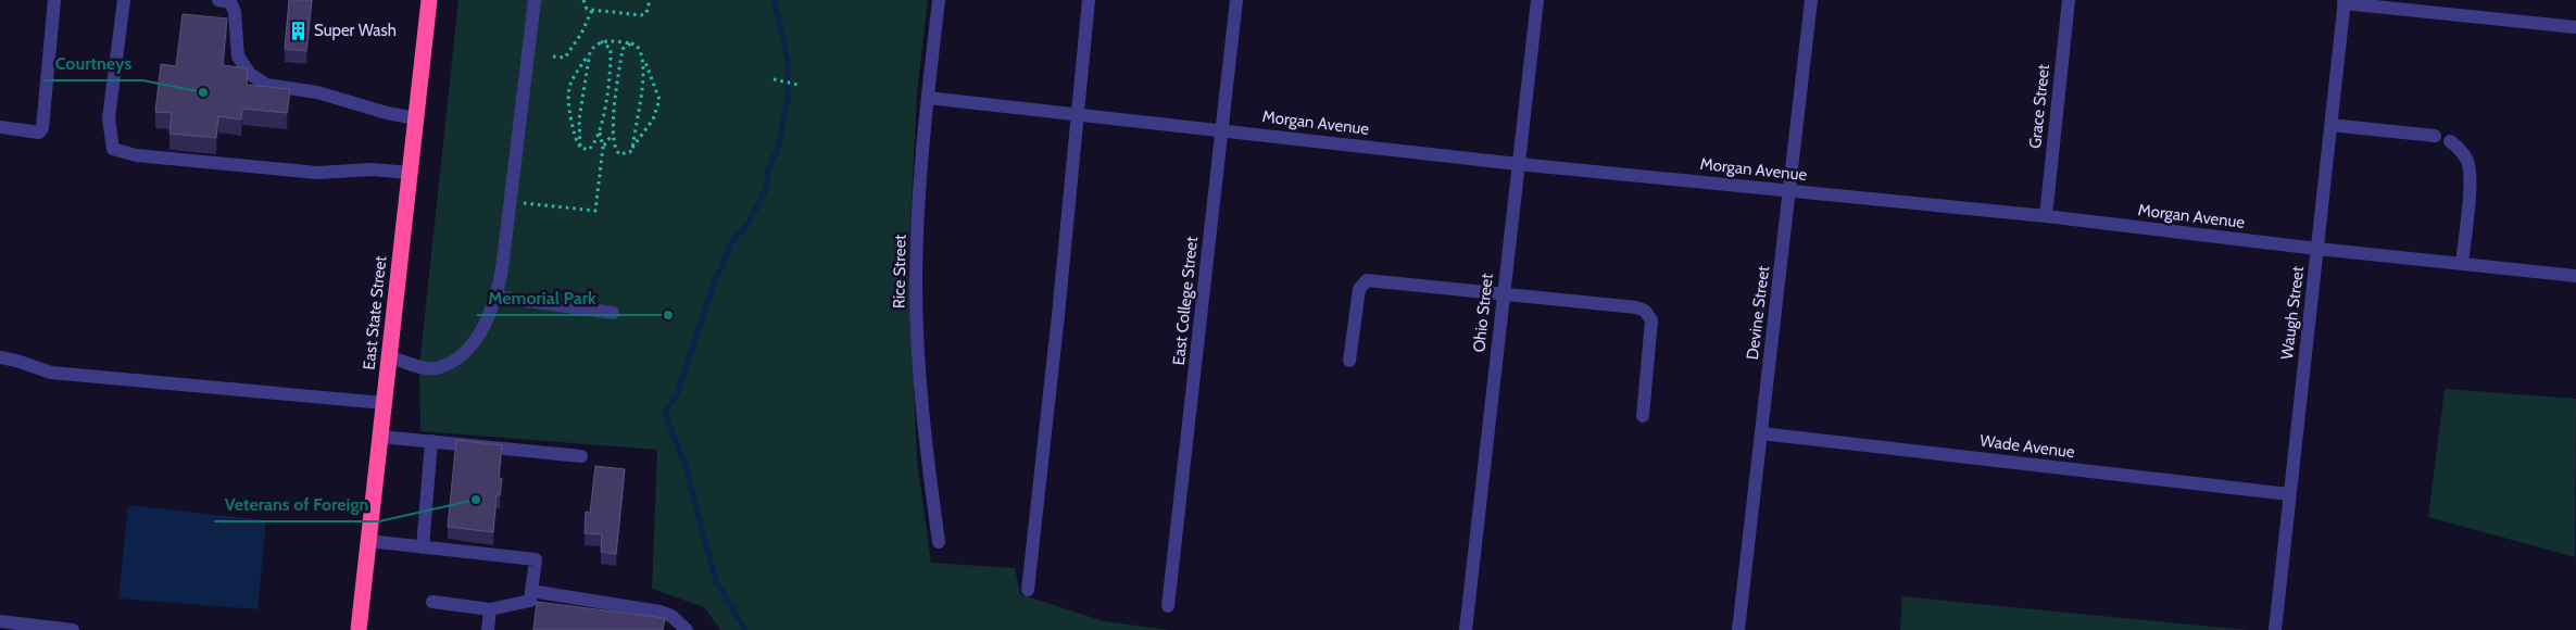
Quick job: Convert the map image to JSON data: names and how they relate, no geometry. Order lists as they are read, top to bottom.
{
  "streets": {
    "highway": ["East State Street"],
    "street": [
      "Grace Street",
      "Morgan Avenue",
      "Rice Street",
      "East College Street",
      "Ohio Street",
      "Devine Street",
      "Waugh Street",
      "Wade Avenue"
    ]
  },
  "crossings": [
    ["Grace Street", "Morgan Avenue"],
    ["Morgan Avenue", "Rice Street"],
    ["Morgan Avenue", "East College Street"],
    ["Morgan Avenue", "Ohio Street"],
    ["Morgan Avenue", "Devine Street"],
    ["Morgan Avenue", "Waugh Street"],
    ["Devine Street", "Wade Avenue"],
    ["Waugh Street", "Wade Avenue"]
  ],
  "places": {
    "building": ["Super Wash"],
    "other": ["Courtneys", "Memorial Park", "Veterans of Foreign"]
  }
}
